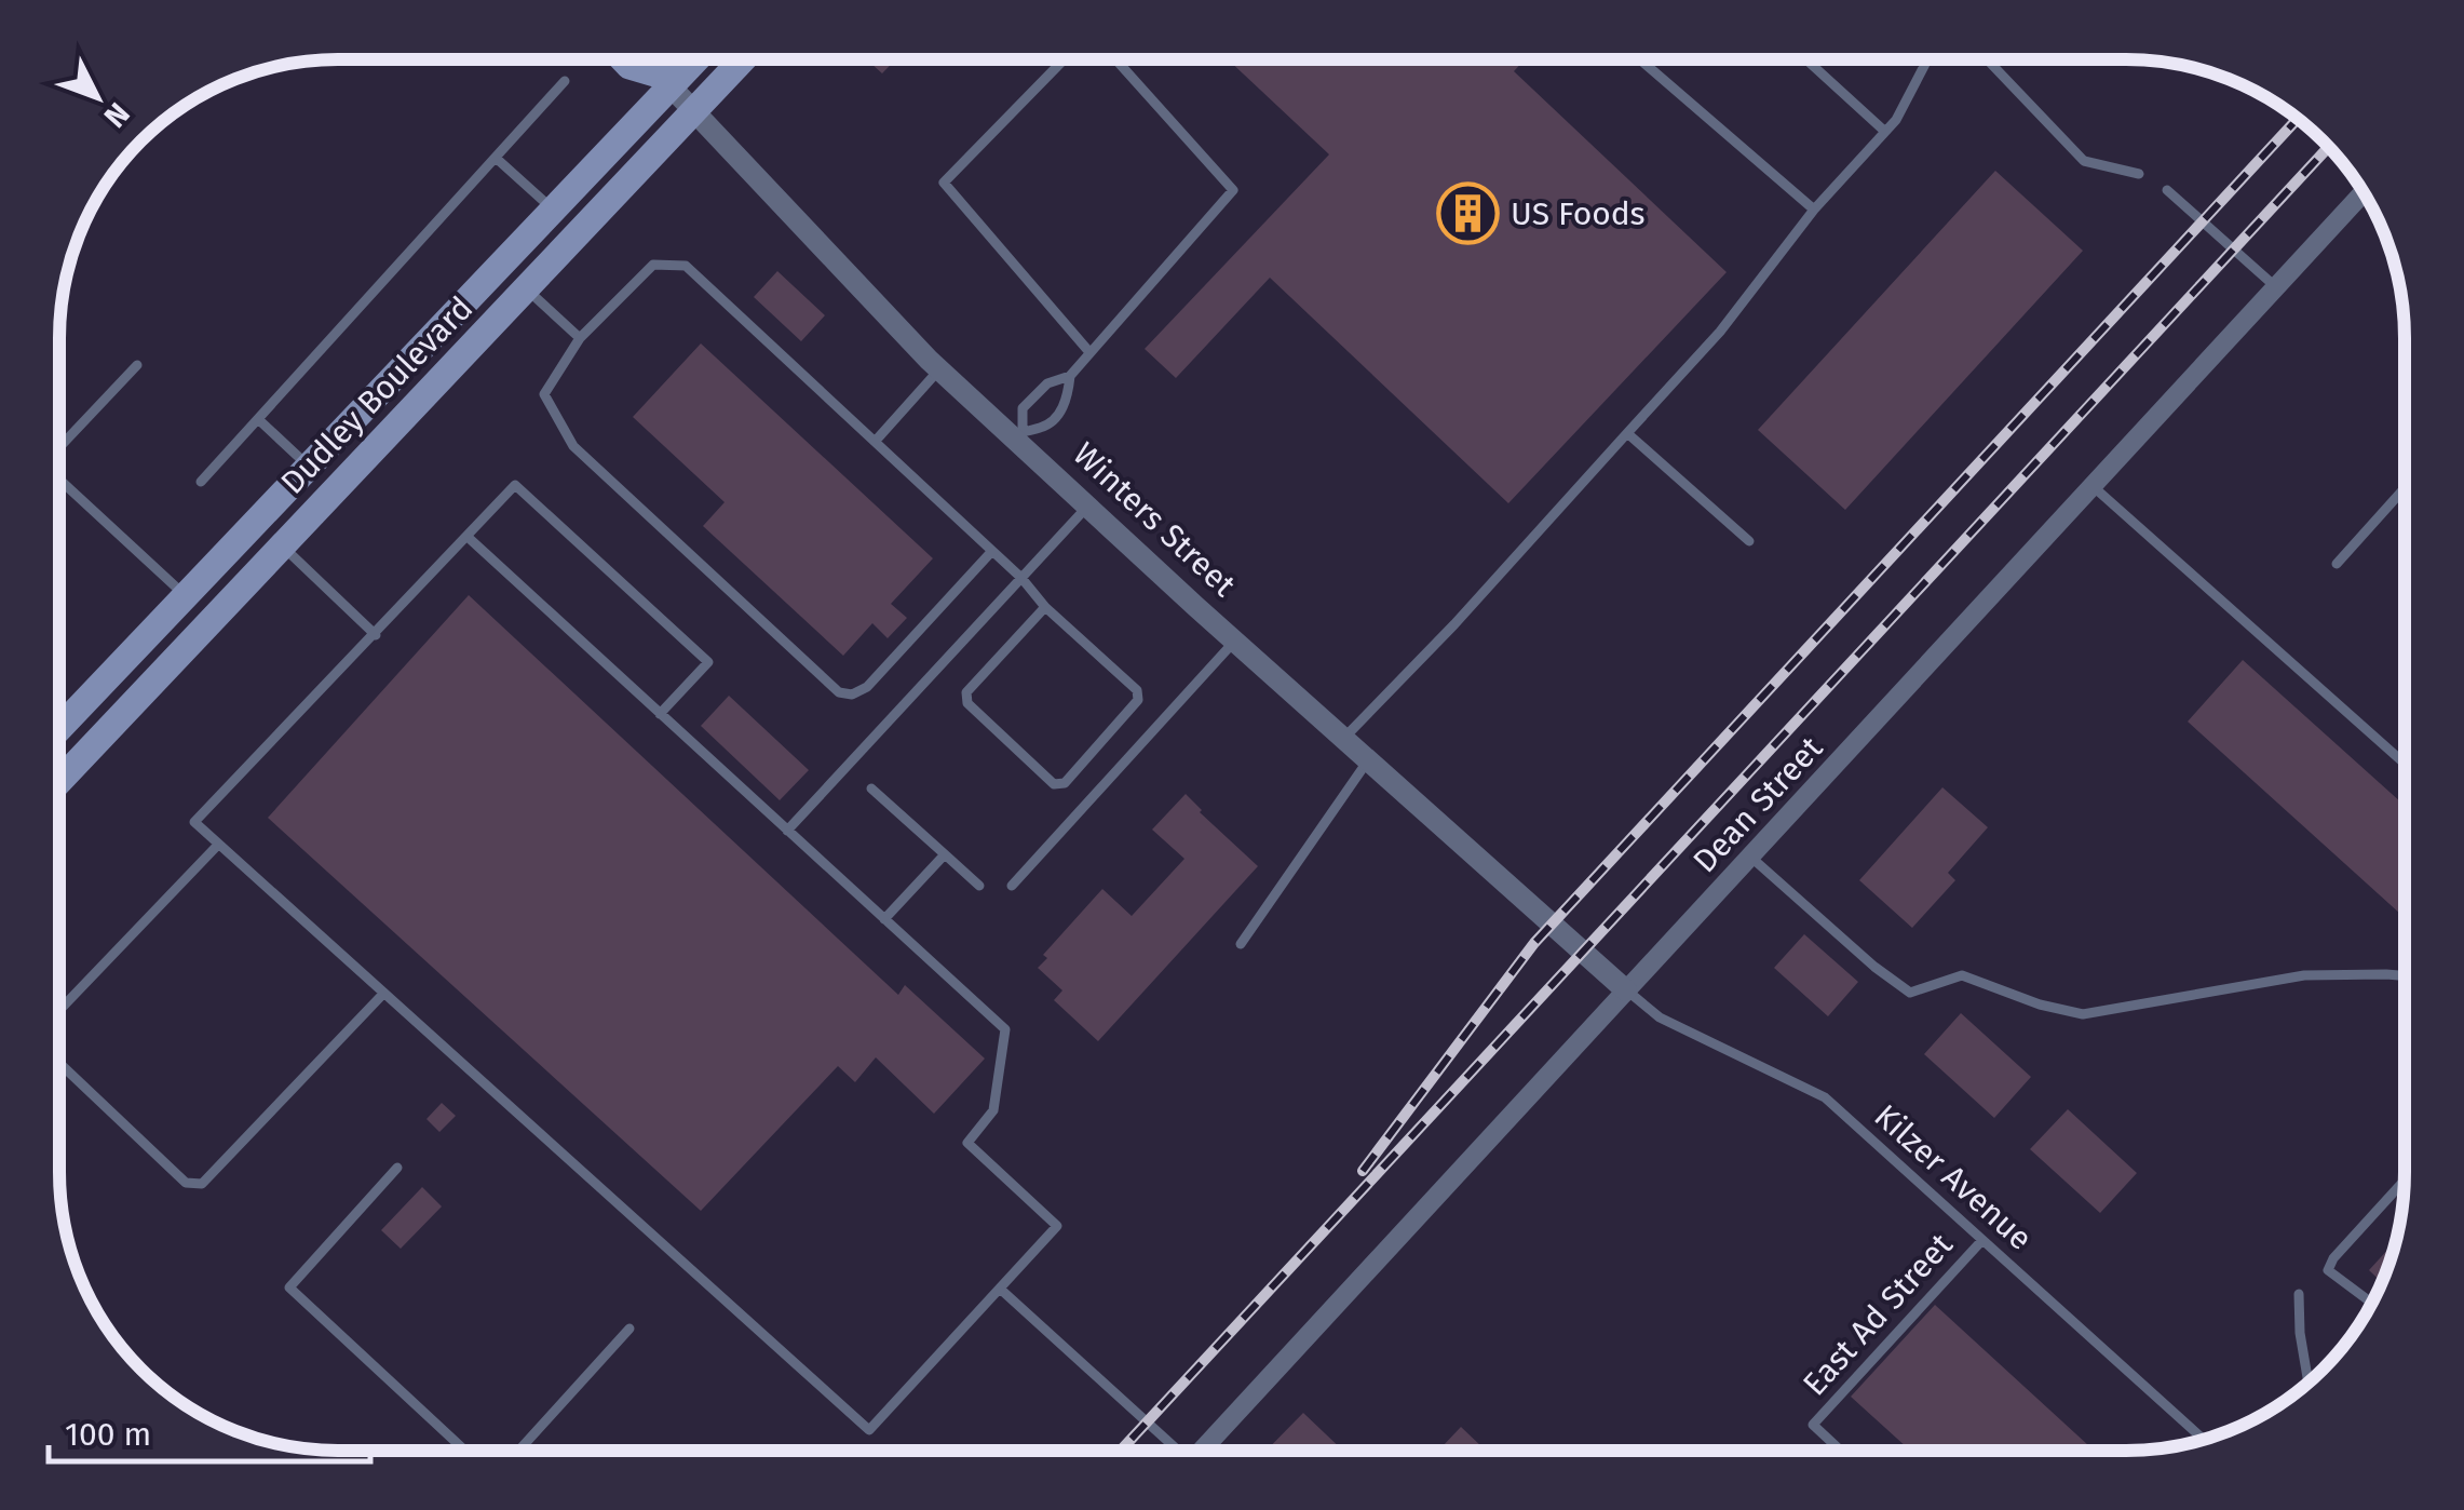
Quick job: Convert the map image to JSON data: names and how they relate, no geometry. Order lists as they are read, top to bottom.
{
  "streets": {
    "main road": ["Dudley Boulevard", "Winters Street"],
    "street": ["Dean Street"],
    "lane": ["Kilzer Avenue", "East Ad Street"]
  },
  "crossings": [
    ["Dudley Boulevard", "Winters Street"],
    ["Winters Street", "Dean Street"],
    ["Winters Street", "Kilzer Avenue"],
    ["Dean Street", "Kilzer Avenue"],
    ["Kilzer Avenue", "East Ad Street"]
  ],
  "places": {
    "building": ["US Foods"]
  },
  "scale_bar": "100 m",
  "north": "bottom right"
}
